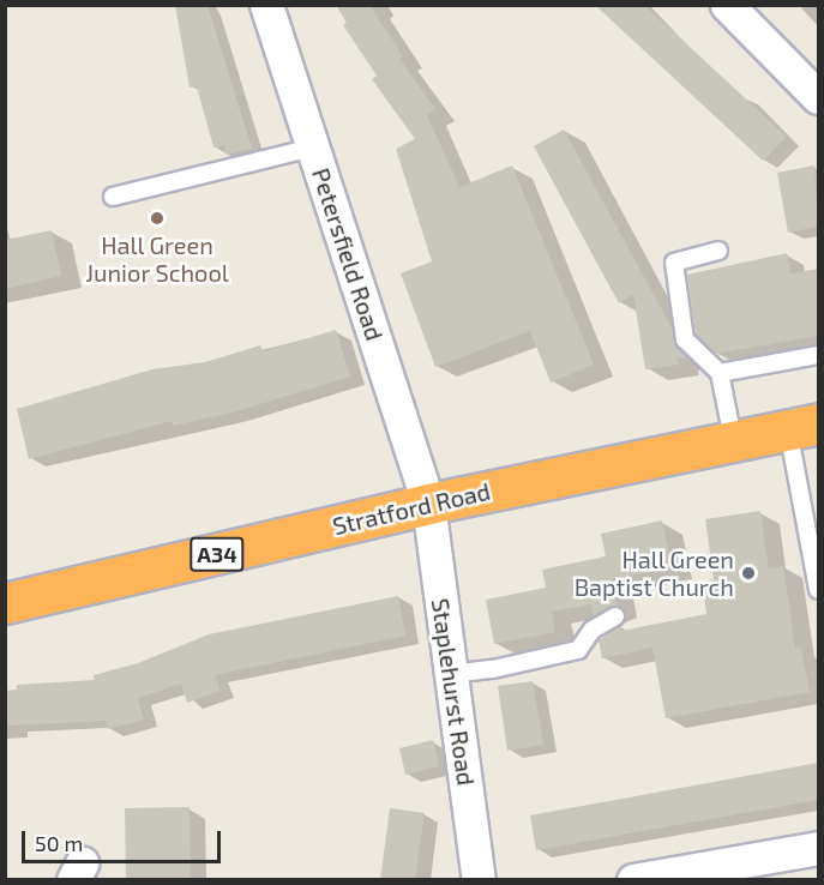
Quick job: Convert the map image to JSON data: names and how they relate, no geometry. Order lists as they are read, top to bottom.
{
  "streets": {
    "highway": ["Stratford Road", "A34"],
    "street": ["Petersfield Road", "Staplehurst Road"]
  },
  "crossings": [
    ["Petersfield Road", "Stratford Road"],
    ["Petersfield Road", "Staplehurst Road"],
    ["Stratford Road", "Staplehurst Road"]
  ],
  "places": ["Hall Green Junior School", "Hall Green Baptist Church"],
  "scale_bar": "50 m"
}
